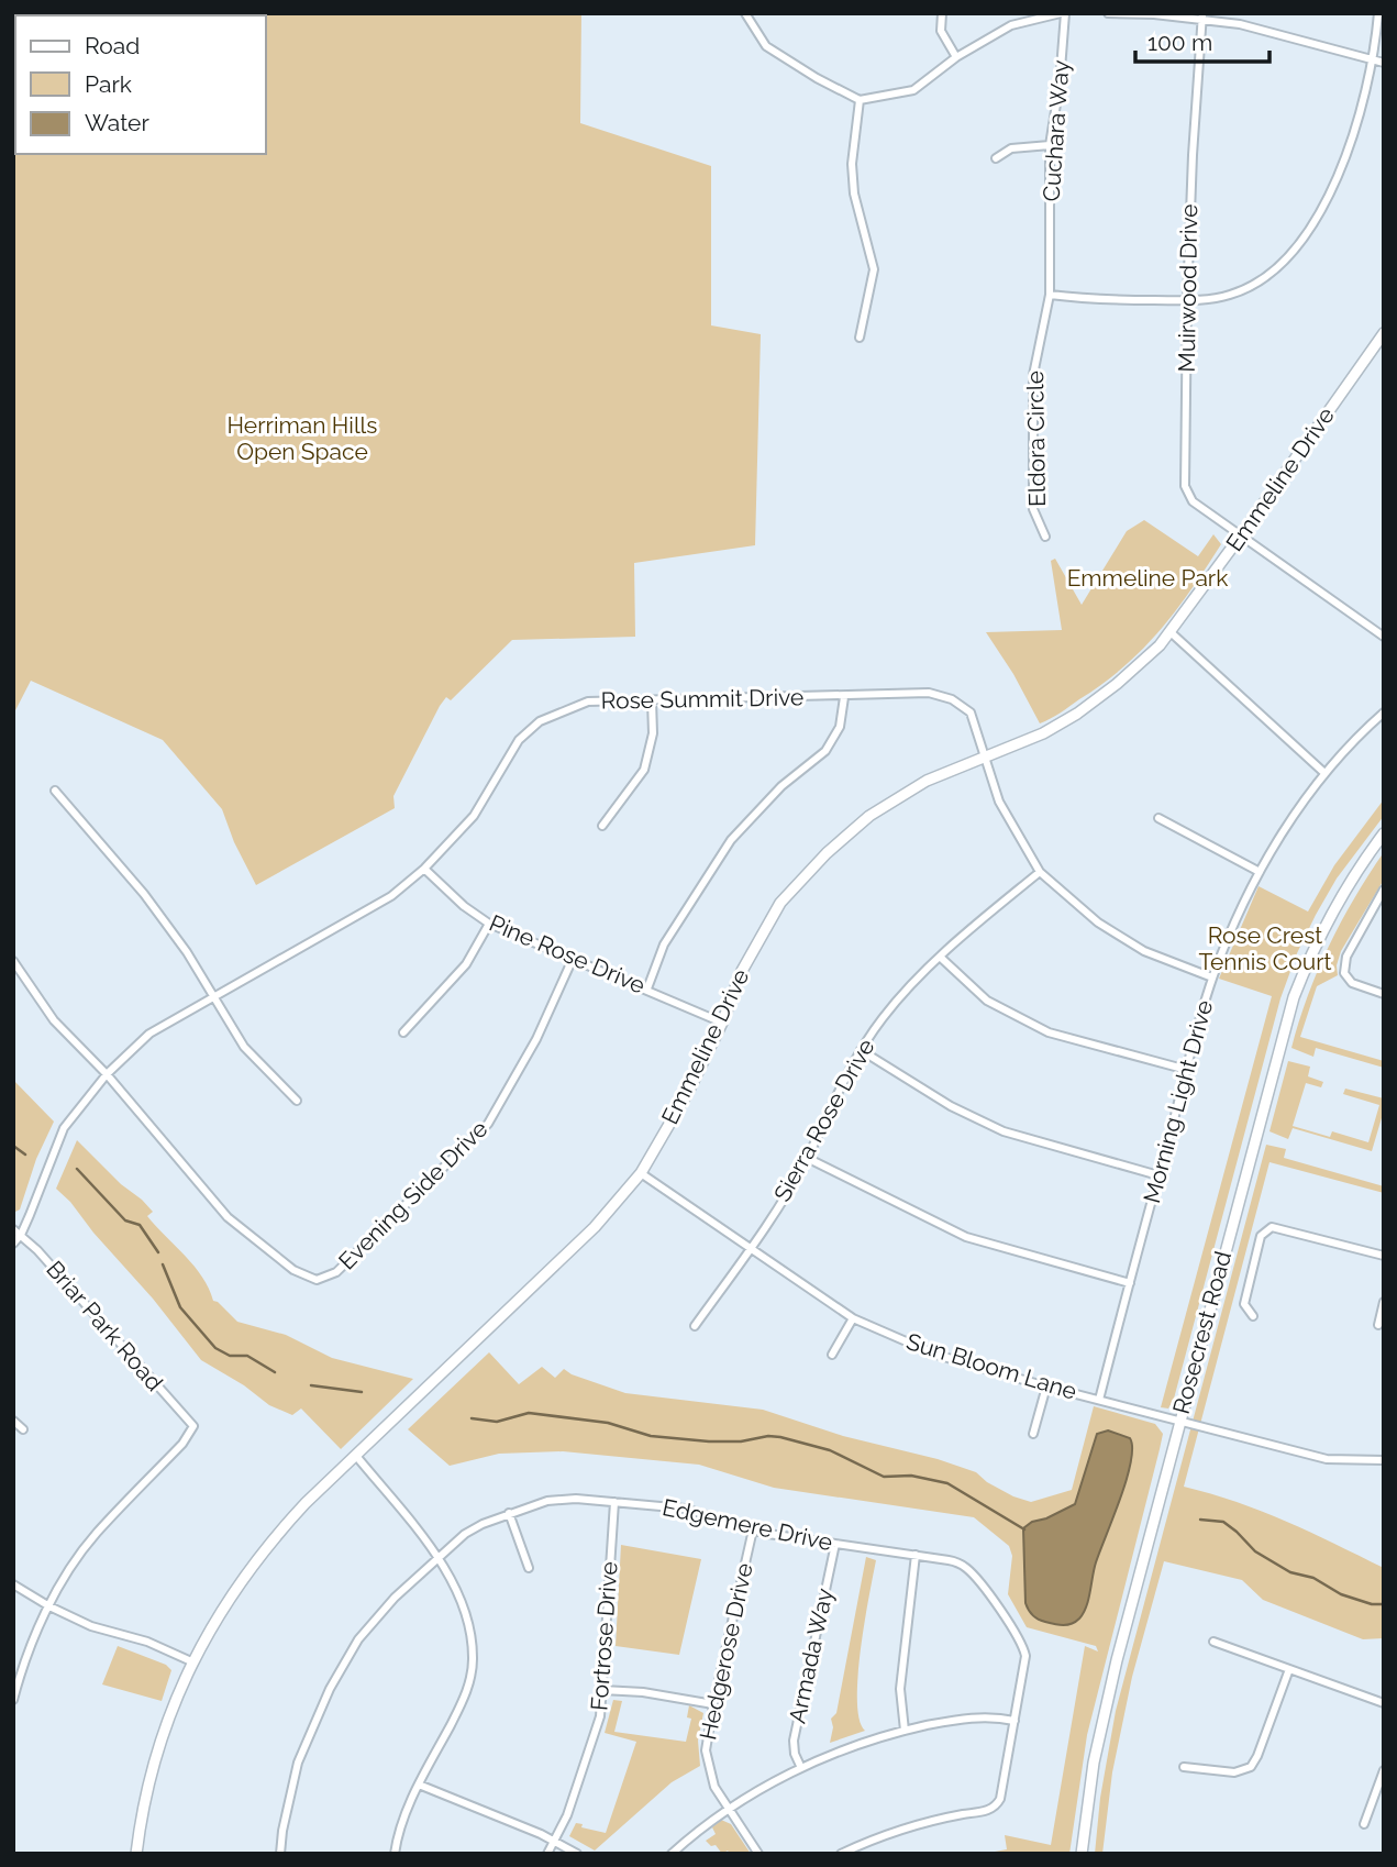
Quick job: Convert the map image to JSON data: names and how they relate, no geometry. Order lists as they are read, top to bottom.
{
  "streets": {
    "street": [
      "Cuchara Way",
      "Muirwood Drive",
      "Eldora Circle",
      "Emmeline Drive",
      "Rose Summit Drive",
      "Pine Rose Drive",
      "Morning Light Drive",
      "Sierra Rose Drive",
      "Evening Side Drive",
      "Briar Park Road",
      "Rosecrest Road",
      "Sun Bloom Lane",
      "Edgemere Drive",
      "Fortrose Drive",
      "Hedgerose Drive",
      "Armada Way"
    ]
  },
  "crossings": [
    ["Cuchara Way", "Eldora Circle"],
    ["Muirwood Drive", "Emmeline Drive"],
    ["Emmeline Drive", "Rose Summit Drive"],
    ["Emmeline Drive", "Pine Rose Drive"],
    ["Emmeline Drive", "Sun Bloom Lane"],
    ["Rose Summit Drive", "Pine Rose Drive"],
    ["Rose Summit Drive", "Morning Light Drive"],
    ["Rose Summit Drive", "Sierra Rose Drive"],
    ["Rose Summit Drive", "Evening Side Drive"],
    ["Rose Summit Drive", "Briar Park Road"],
    ["Pine Rose Drive", "Evening Side Drive"],
    ["Morning Light Drive", "Sun Bloom Lane"],
    ["Sierra Rose Drive", "Sun Bloom Lane"],
    ["Rosecrest Road", "Sun Bloom Lane"],
    ["Edgemere Drive", "Fortrose Drive"],
    ["Edgemere Drive", "Hedgerose Drive"],
    ["Edgemere Drive", "Armada Way"]
  ],
  "parks": ["Herriman Hills Open Space", "Emmeline Park", "Rose Crest Tennis Court"],
  "legend": ["Road", "Park", "Water"],
  "scale_bar": "100 m"
}
